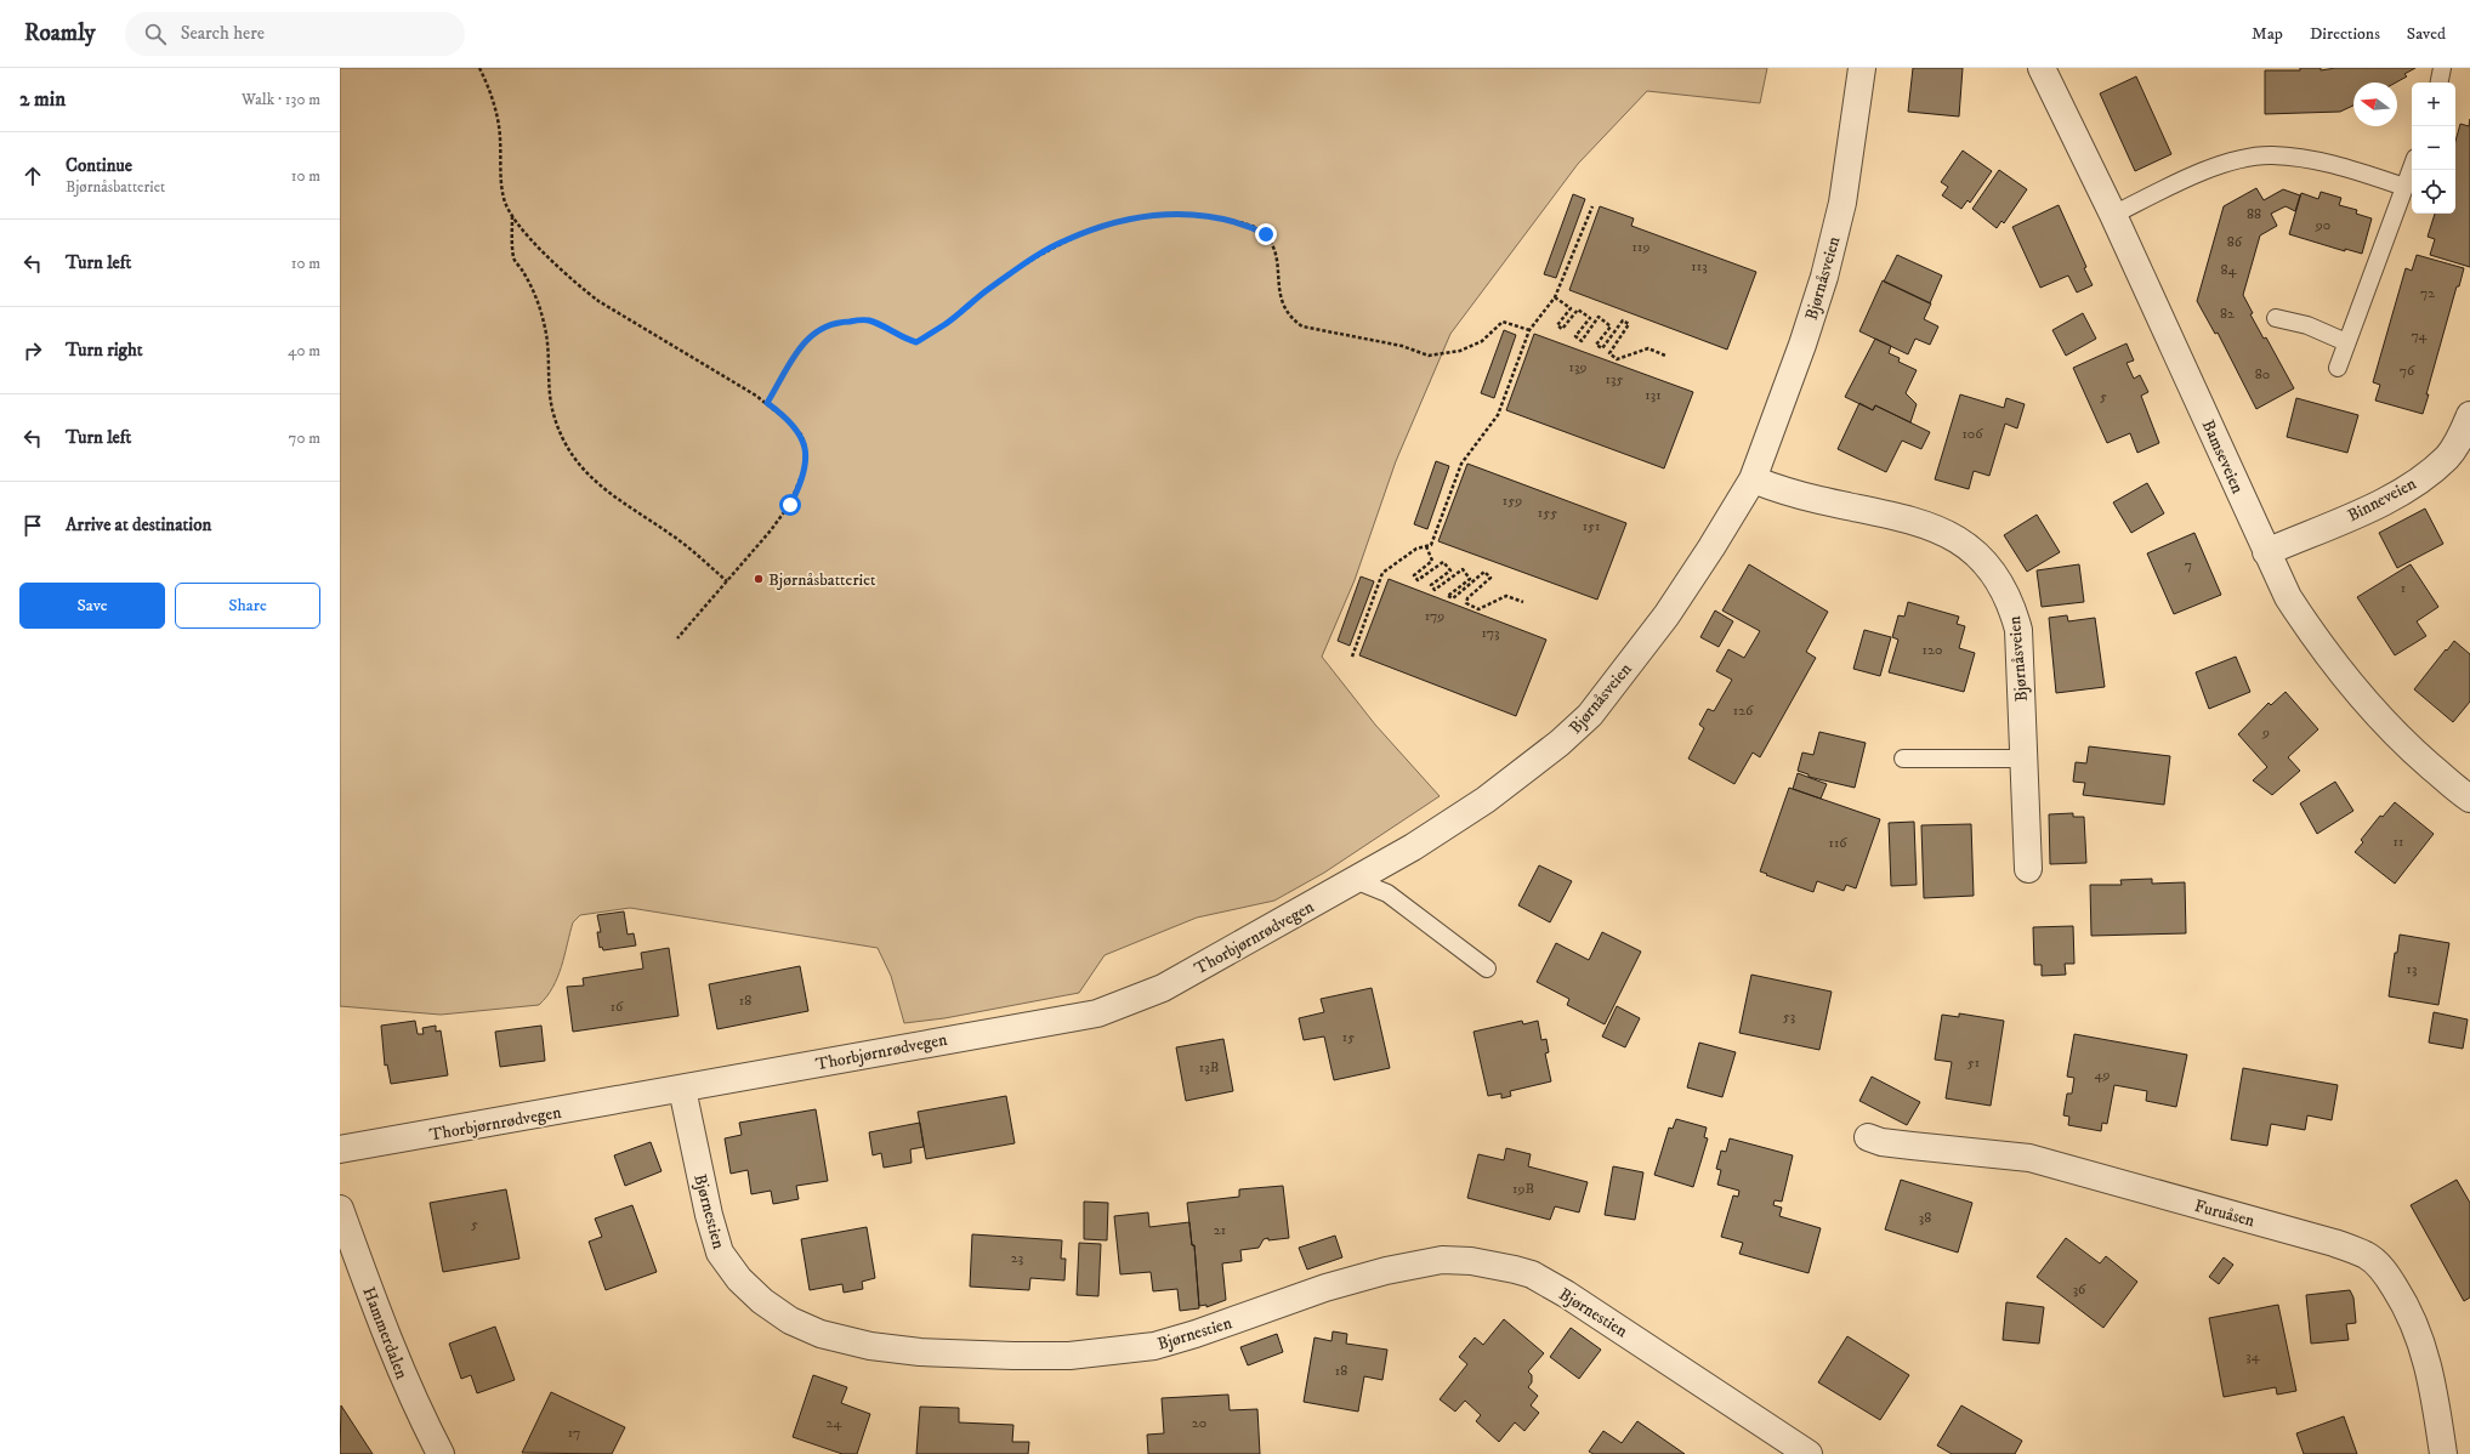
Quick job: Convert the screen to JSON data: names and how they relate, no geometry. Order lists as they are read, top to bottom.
{
  "streets": {
    "street": [
      "Bjørnåsveien",
      "Bamseveien",
      "Binneveien",
      "Thorbjørnrødvegen",
      "Bjørnestien",
      "Furuåsen",
      "Hammerdalen"
    ]
  },
  "crossings": [
    ["Bjørnåsveien", "Thorbjørnrødvegen"],
    ["Bamseveien", "Binneveien"],
    ["Thorbjørnrødvegen", "Bjørnestien"]
  ],
  "places": ["Bjørnåsbatteriet"],
  "house_numbers": [
    "88",
    "90",
    "86",
    "119",
    "113",
    "84",
    "72",
    "82",
    "74",
    "139",
    "76",
    "80",
    "135",
    "131",
    "5",
    "106",
    "159",
    "155",
    "151",
    "7",
    "1",
    "179",
    "173",
    "120",
    "126",
    "9",
    "11",
    "116",
    "13",
    "18",
    "16",
    "53",
    "15",
    "51",
    "13B",
    "49",
    "19B",
    "38",
    "5",
    "21",
    "23",
    "36",
    "34",
    "18",
    "24",
    "20",
    "17"
  ],
  "north": "left",
  "page": {
    "header": "Roamly",
    "search": "Search here",
    "nav": ["Map", "Directions", "Saved"],
    "heading": ["2 min", "Walk · 130 m"],
    "map_buttons": ["+", "−"],
    "list": [
      ["Continue", "Bjørnåsbatteriet", "10 m"],
      ["Turn left", "10 m"],
      ["Turn right", "40 m"],
      ["Turn left", "70 m"],
      "Arrive at destination"
    ],
    "buttons": ["Save", "Share"]
  }
}
